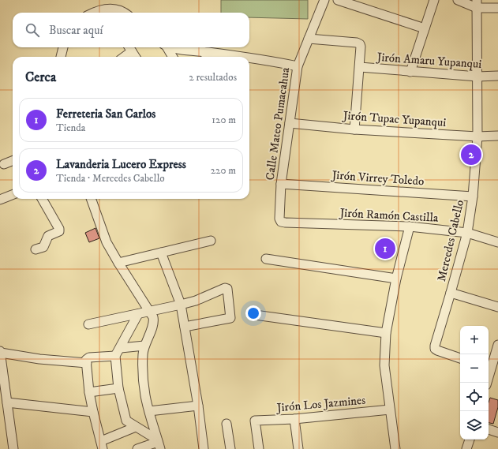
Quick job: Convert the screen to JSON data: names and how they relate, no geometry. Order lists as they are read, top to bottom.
{
  "streets": {
    "street": [
      "Jirón Amaru Yupanqui",
      "Jirón Tupac Yupanqui",
      "Calle Mateo Pumacahua",
      "Jirón Virrey Toledo",
      "Jirón Ramón Castilla",
      "Mercedes Cabello",
      "Jirón Los Jazmines"
    ]
  },
  "crossings": [
    ["Jirón Amaru Yupanqui", "Mercedes Cabello"],
    ["Jirón Tupac Yupanqui", "Calle Mateo Pumacahua"],
    ["Jirón Tupac Yupanqui", "Mercedes Cabello"],
    ["Calle Mateo Pumacahua", "Jirón Virrey Toledo"],
    ["Calle Mateo Pumacahua", "Jirón Ramón Castilla"],
    ["Jirón Virrey Toledo", "Mercedes Cabello"],
    ["Jirón Ramón Castilla", "Mercedes Cabello"]
  ],
  "page": {
    "search": "Buscar aquí",
    "heading": ["Cerca", "2 resultados"],
    "list": [
      {
        "mark": "1",
        "name": "Ferreteria San Carlos",
        "note": "Tienda",
        "value": "120 m"
      },
      {
        "mark": "2",
        "name": "Lavanderia Lucero Express",
        "note": "Tienda · Mercedes Cabello",
        "value": "220 m"
      }
    ],
    "pins": ["2", "1"],
    "map_buttons": ["+", "−"]
  }
}
